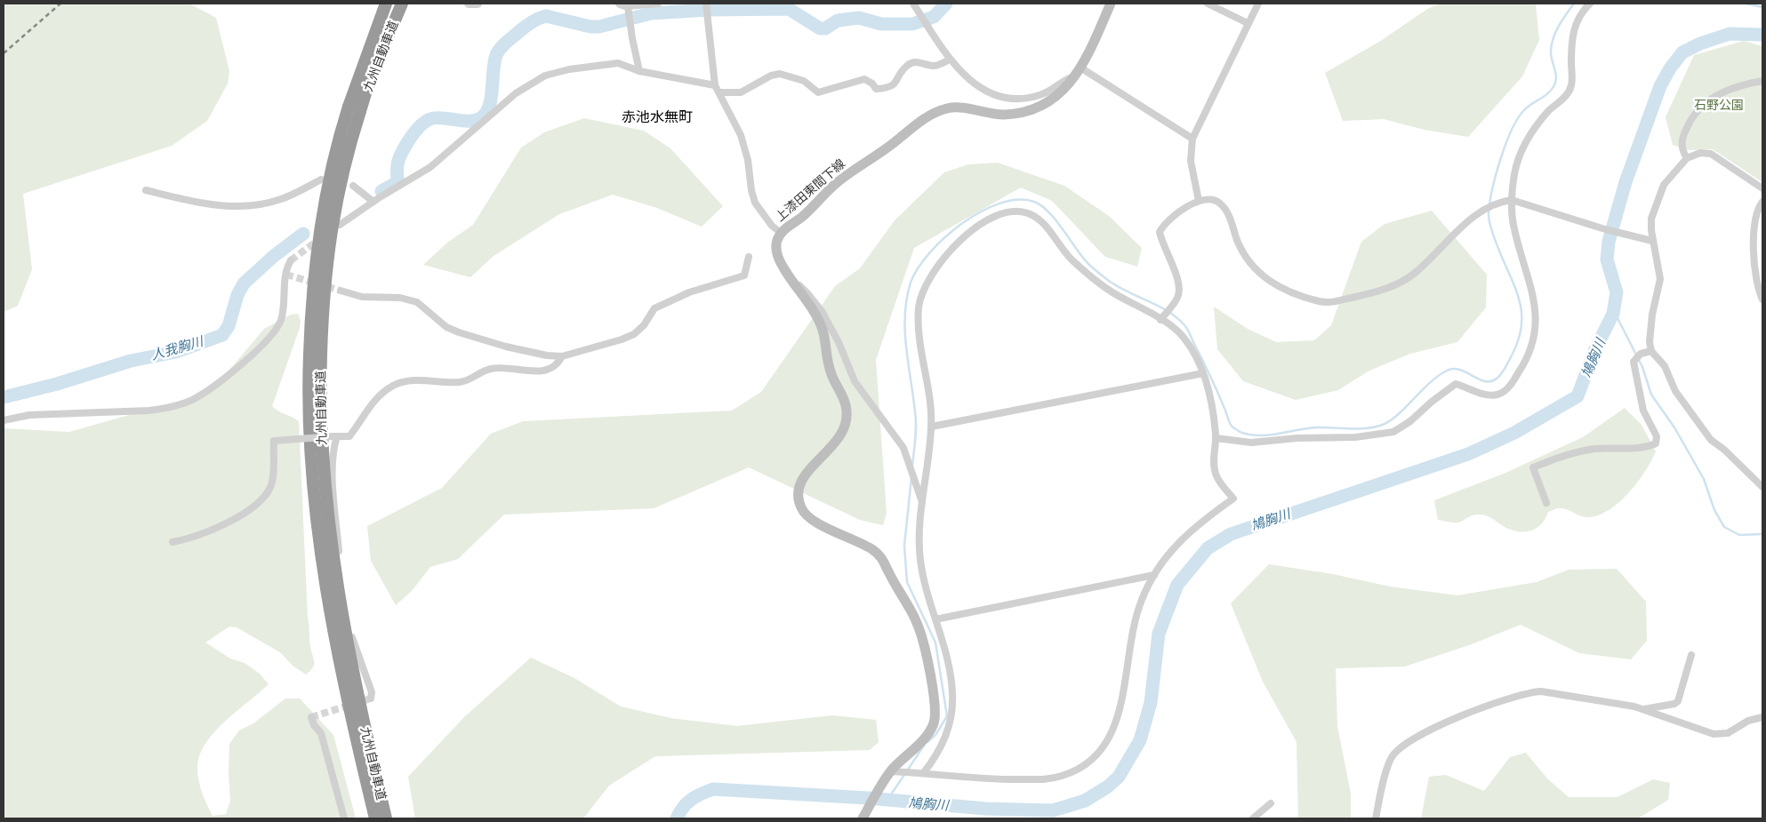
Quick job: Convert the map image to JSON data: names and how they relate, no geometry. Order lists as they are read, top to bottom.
{
  "streets": {
    "highway": ["九州自動車道"],
    "main road": ["上漆田東間下線"]
  },
  "districts": ["赤池水無町"],
  "water": ["人我胸川", "鳩胸川"],
  "parks": ["石野公園"]
}
